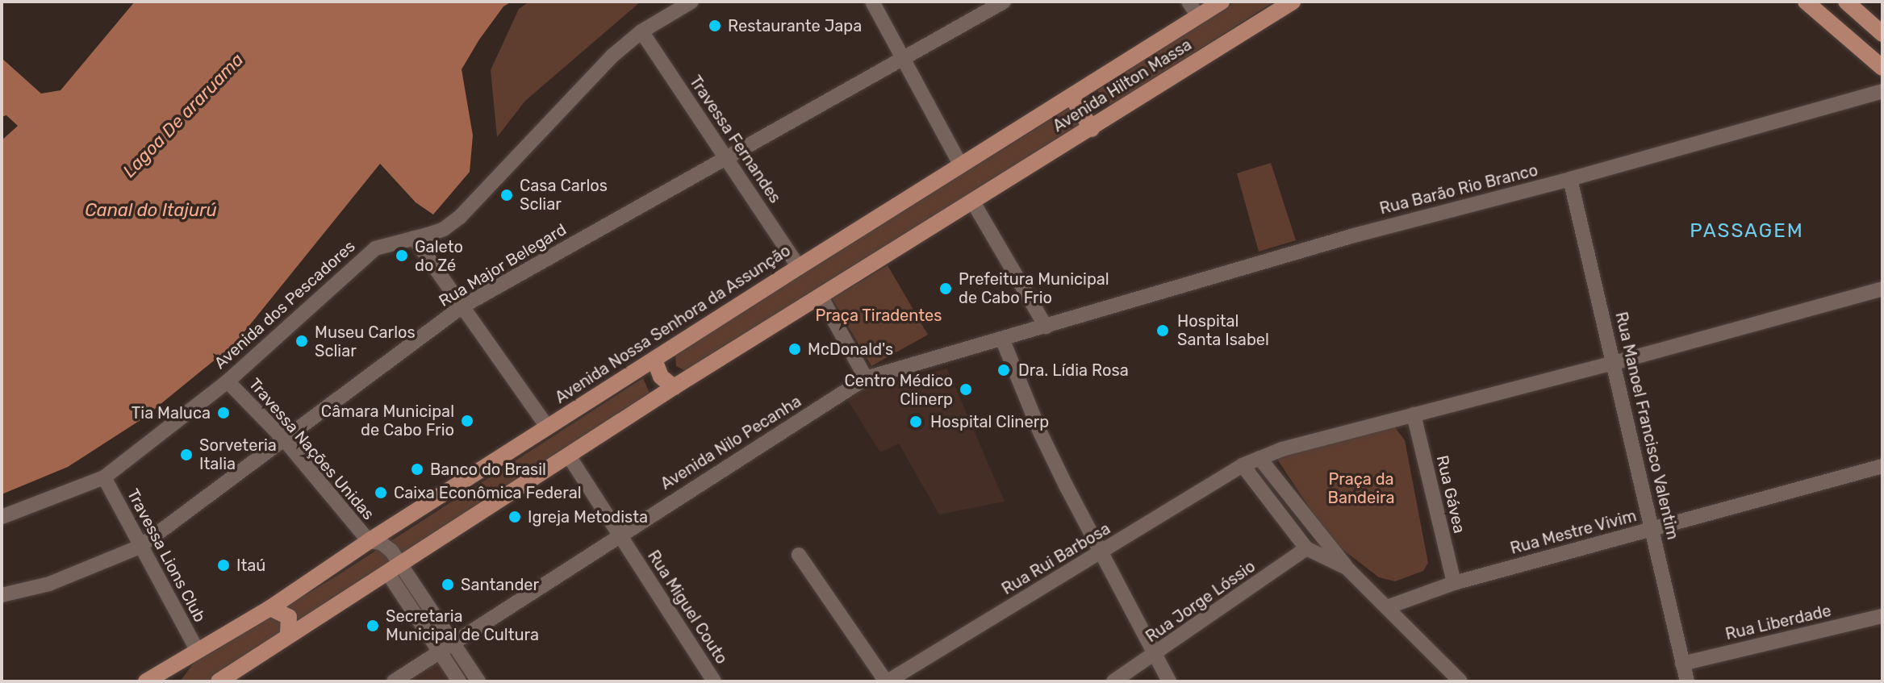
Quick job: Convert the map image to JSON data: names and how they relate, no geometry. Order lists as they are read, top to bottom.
{
  "streets": {
    "main road": ["Avenida Hilton Massa", "Avenida Nossa Senhora da Assunção"],
    "street": [
      "Travessa Fernandes",
      "Rua Barão Rio Branco",
      "Rua Major Belegard",
      "Avenida dos Pescadores",
      "Rua Manoel Francisco Valentim",
      "Avenida Nilo Pecanha",
      "Travessa Nações Unidas",
      "Rua Gávea",
      "Rua Mestre Vivim",
      "Travessa Lions Club",
      "Rua Rui Barbosa",
      "Rua Jorge Lóssio",
      "Rua Miguel Couto",
      "Rua Liberdade"
    ]
  },
  "crossings": [
    ["Travessa Fernandes", "Rua Major Belegard"],
    ["Travessa Fernandes", "Avenida dos Pescadores"],
    ["Travessa Fernandes", "Avenida Nossa Senhora da Assunção"],
    ["Rua Barão Rio Branco", "Rua Manoel Francisco Valentim"],
    ["Rua Barão Rio Branco", "Avenida Nilo Pecanha"],
    ["Rua Major Belegard", "Travessa Nações Unidas"],
    ["Rua Major Belegard", "Travessa Lions Club"],
    ["Avenida dos Pescadores", "Travessa Nações Unidas"],
    ["Avenida dos Pescadores", "Travessa Lions Club"],
    ["Avenida Nossa Senhora da Assunção", "Travessa Nações Unidas"],
    ["Avenida Nossa Senhora da Assunção", "Travessa Lions Club"],
    ["Rua Manoel Francisco Valentim", "Rua Mestre Vivim"],
    ["Rua Manoel Francisco Valentim", "Rua Rui Barbosa"],
    ["Rua Manoel Francisco Valentim", "Rua Liberdade"],
    ["Avenida Nilo Pecanha", "Rua Miguel Couto"],
    ["Rua Gávea", "Rua Mestre Vivim"],
    ["Rua Gávea", "Rua Rui Barbosa"]
  ],
  "districts": ["PASSAGEM"],
  "water": ["Lagoa De araruama", "Canal do Itajurú"],
  "parks": ["Praça Tiradentes", "Praça da Bandeira"],
  "places": [
    "Restaurante Japa",
    "Casa Carlos Scliar",
    "Galeto do Zé",
    "Prefeitura Municipal de Cabo Frio",
    "Hospital Santa Isabel",
    "Museu Carlos Scliar",
    "McDonald's",
    "Dra. Lídia Rosa",
    "Centro Médico Clinerp",
    "Tia Maluca",
    "Câmara Municipal de Cabo Frio",
    "Hospital Clinerp",
    "Sorveteria Italia",
    "Banco do Brasil",
    "Caixa Econômica Federal",
    "Igreja Metodista",
    "Itaú",
    "Santander",
    "Secretaria Municipal de Cultura"
  ]
}
